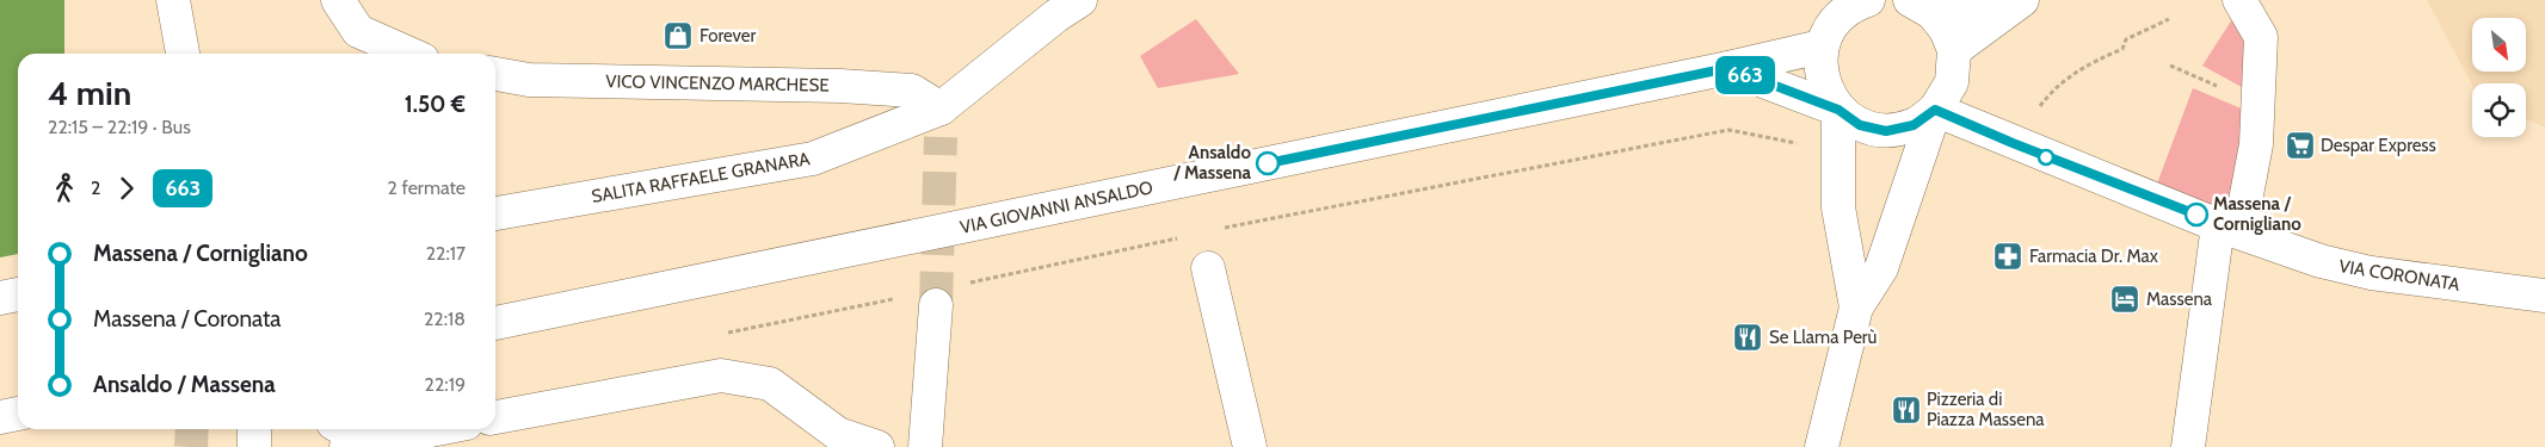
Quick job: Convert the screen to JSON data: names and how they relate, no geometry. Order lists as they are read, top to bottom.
{
  "streets": {
    "main road": [
      "VICO VINCENZO MARCHESE",
      "SALITA RAFFAELE GRANARA",
      "VIA GIOVANNI ANSALDO",
      "VIA CORONATA"
    ]
  },
  "crossings": [
    ["VICO VINCENZO MARCHESE", "SALITA RAFFAELE GRANARA"]
  ],
  "places": {
    "shop": ["Forever"],
    "supermarket": ["Despar Express"],
    "other": ["Ansaldo / Massena", "Massena / Cornigliano"],
    "pharmacy": ["Farmacia Dr. Max"],
    "hotel": ["Massena"],
    "restaurant": ["Se Llama Perù", "Pizzeria di Piazza Massena"]
  },
  "lines": ["bus line 663"],
  "north": "bottom right",
  "page": {
    "on_map": "663",
    "heading": ["4 min", "22:15 – 22:19 · Bus", "1.50 €"],
    "legs": ["2", "663", "2 fermate"],
    "list": [
      {
        "name": "Massena / Cornigliano",
        "value": "22:17"
      },
      {
        "name": "Massena / Coronata",
        "value": "22:18"
      },
      {
        "name": "Ansaldo / Massena",
        "value": "22:19"
      }
    ]
  }
}
